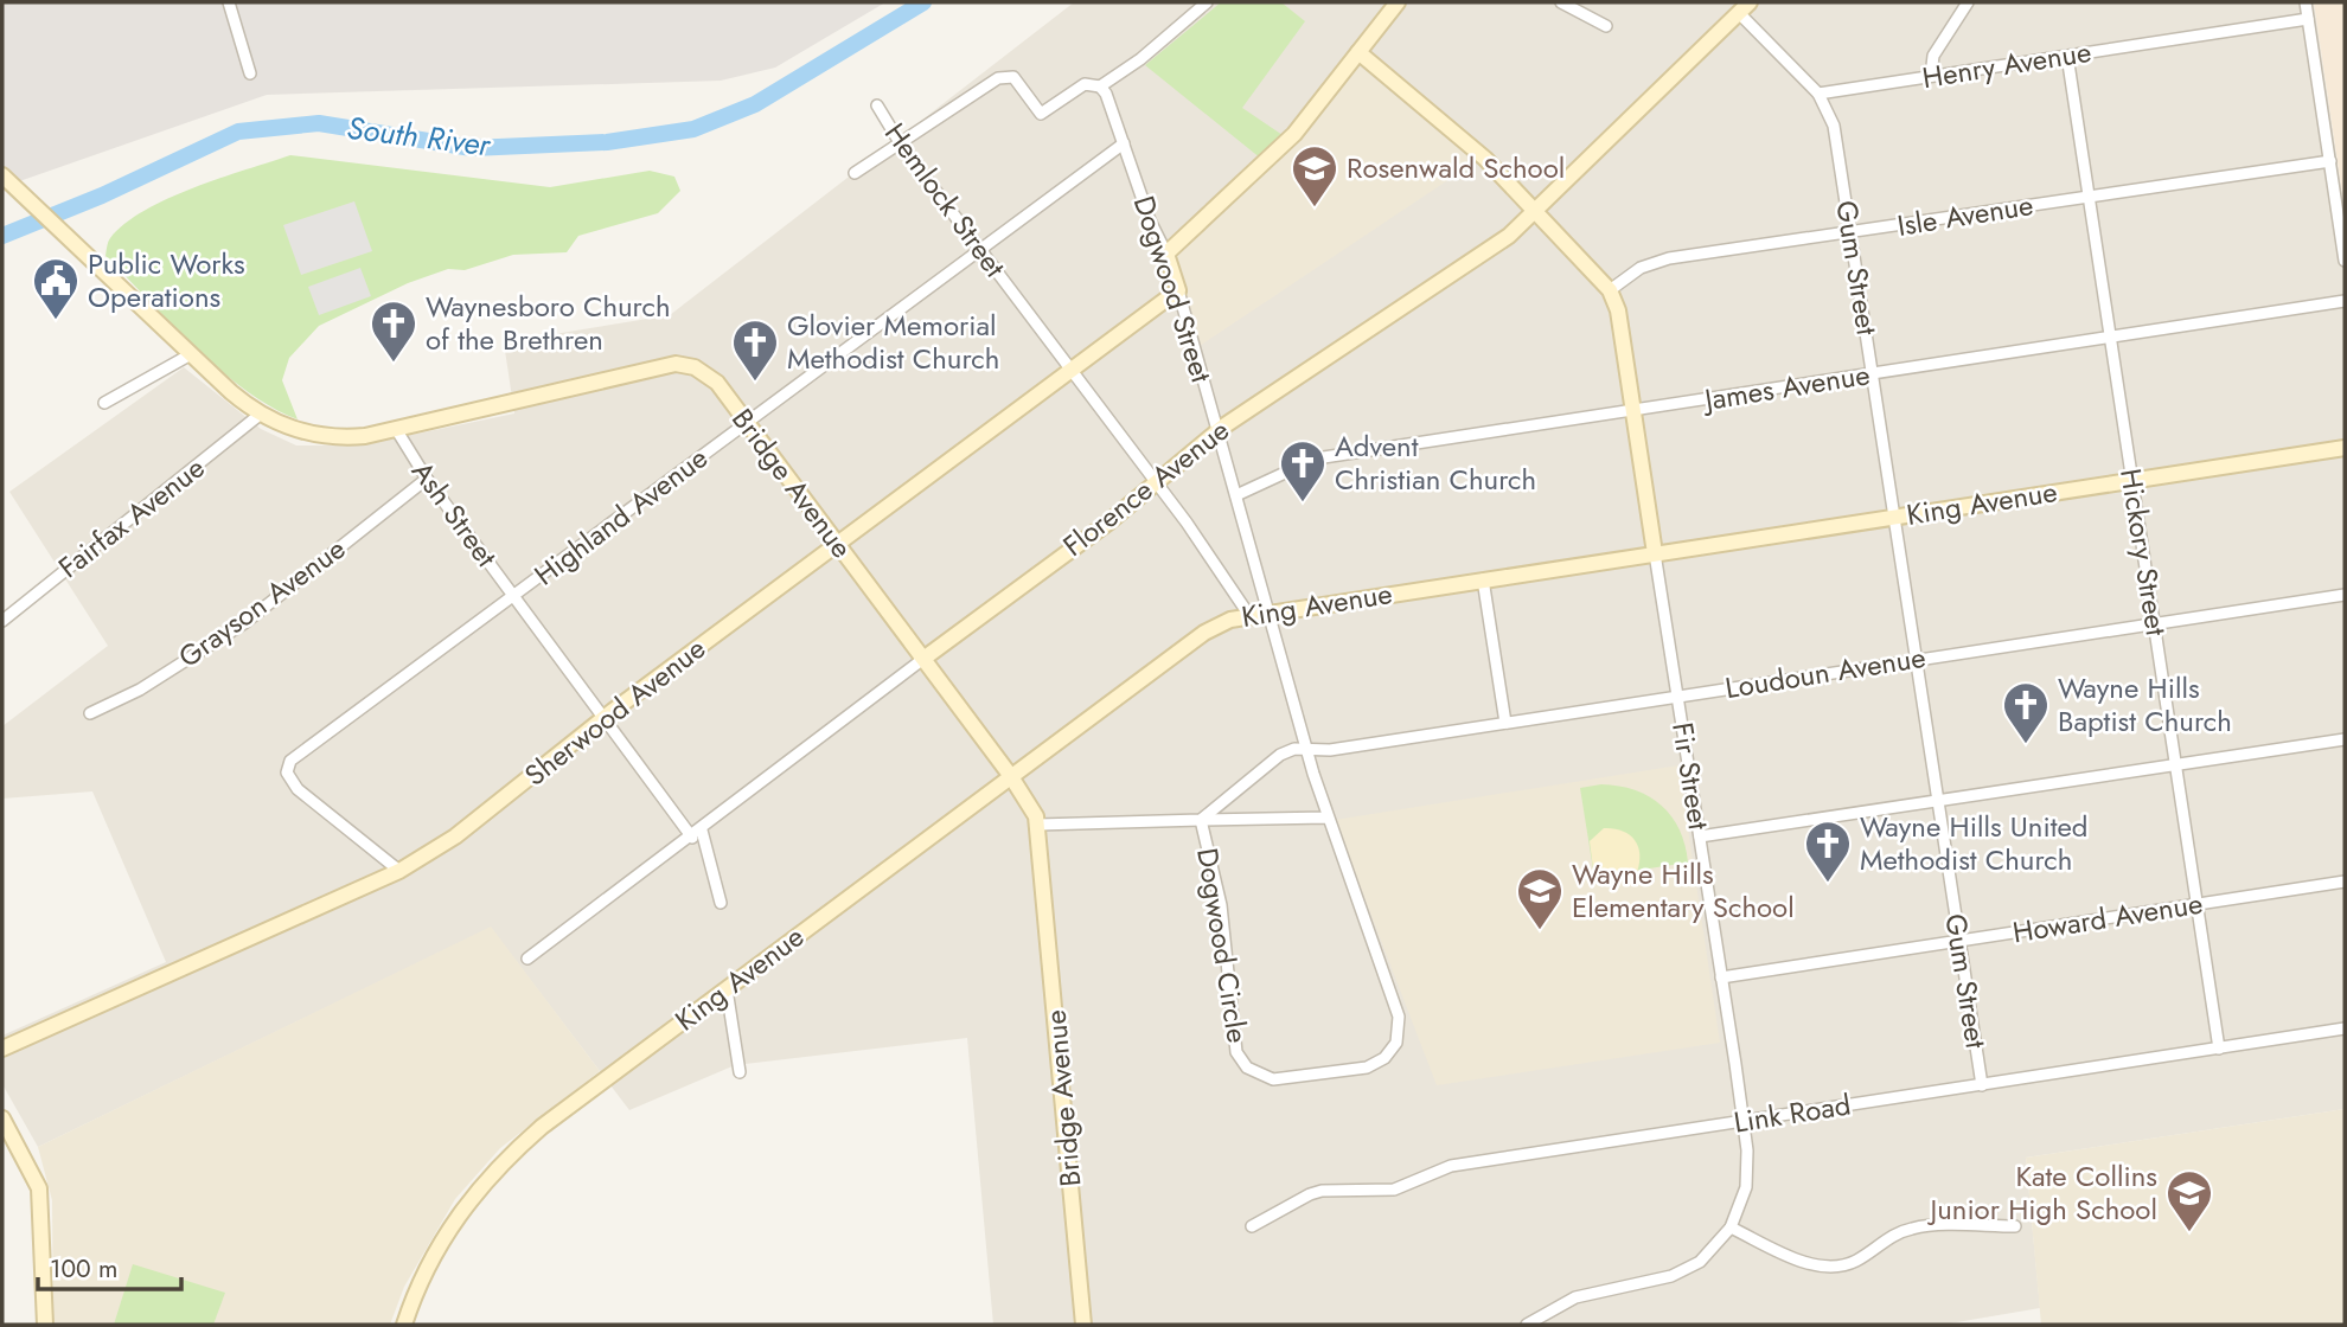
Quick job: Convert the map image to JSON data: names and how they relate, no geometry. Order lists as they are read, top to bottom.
{
  "streets": {
    "street": [
      "Henry Avenue",
      "Hemlock Street",
      "Isle Avenue",
      "Gum Street",
      "Dogwood Street",
      "James Avenue",
      "Bridge Avenue",
      "Florence Avenue",
      "King Avenue",
      "Ash Street",
      "Highland Avenue",
      "Fairfax Avenue",
      "Hickory Street",
      "Grayson Avenue",
      "Loudoun Avenue",
      "Sherwood Avenue",
      "Fir Street",
      "Howard Avenue",
      "Dogwood Circle",
      "Link Road"
    ]
  },
  "crossings": [
    ["Henry Avenue", "Gum Street"],
    ["Henry Avenue", "Hickory Street"],
    ["Hemlock Street", "Florence Avenue"],
    ["Hemlock Street", "King Avenue"],
    ["Hemlock Street", "Highland Avenue"],
    ["Hemlock Street", "Sherwood Avenue"],
    ["Isle Avenue", "Gum Street"],
    ["Isle Avenue", "Hickory Street"],
    ["Isle Avenue", "Fir Street"],
    ["Gum Street", "James Avenue"],
    ["Gum Street", "King Avenue"],
    ["Gum Street", "Loudoun Avenue"],
    ["Gum Street", "Howard Avenue"],
    ["Gum Street", "Link Road"],
    ["Dogwood Street", "James Avenue"],
    ["Dogwood Street", "Florence Avenue"],
    ["Dogwood Street", "King Avenue"],
    ["Dogwood Street", "Highland Avenue"],
    ["Dogwood Street", "Loudoun Avenue"],
    ["Dogwood Street", "Sherwood Avenue"],
    ["Dogwood Street", "Dogwood Circle"],
    ["James Avenue", "Hickory Street"],
    ["James Avenue", "Fir Street"],
    ["Bridge Avenue", "Florence Avenue"],
    ["Bridge Avenue", "King Avenue"],
    ["Bridge Avenue", "Ash Street"],
    ["Bridge Avenue", "Highland Avenue"],
    ["Bridge Avenue", "Fairfax Avenue"],
    ["Bridge Avenue", "Sherwood Avenue"],
    ["Florence Avenue", "Ash Street"],
    ["King Avenue", "Hickory Street"],
    ["King Avenue", "Fir Street"],
    ["Ash Street", "Highland Avenue"],
    ["Ash Street", "Grayson Avenue"],
    ["Ash Street", "Sherwood Avenue"],
    ["Highland Avenue", "Sherwood Avenue"],
    ["Hickory Street", "Loudoun Avenue"],
    ["Hickory Street", "Howard Avenue"],
    ["Hickory Street", "Link Road"],
    ["Loudoun Avenue", "Fir Street"],
    ["Fir Street", "Howard Avenue"],
    ["Fir Street", "Link Road"]
  ],
  "water": ["South River"],
  "places": {
    "school or university": ["Rosenwald School", "Wayne Hills Elementary School", "Kate Collins Junior High School"],
    "public building": ["Public Works Operations"],
    "church": [
      "Waynesboro Church of the Brethren",
      "Glovier Memorial Methodist Church",
      "Advent Christian Church",
      "Wayne Hills Baptist Church",
      "Wayne Hills United Methodist Church"
    ]
  },
  "scale_bar": "100 m"
}
